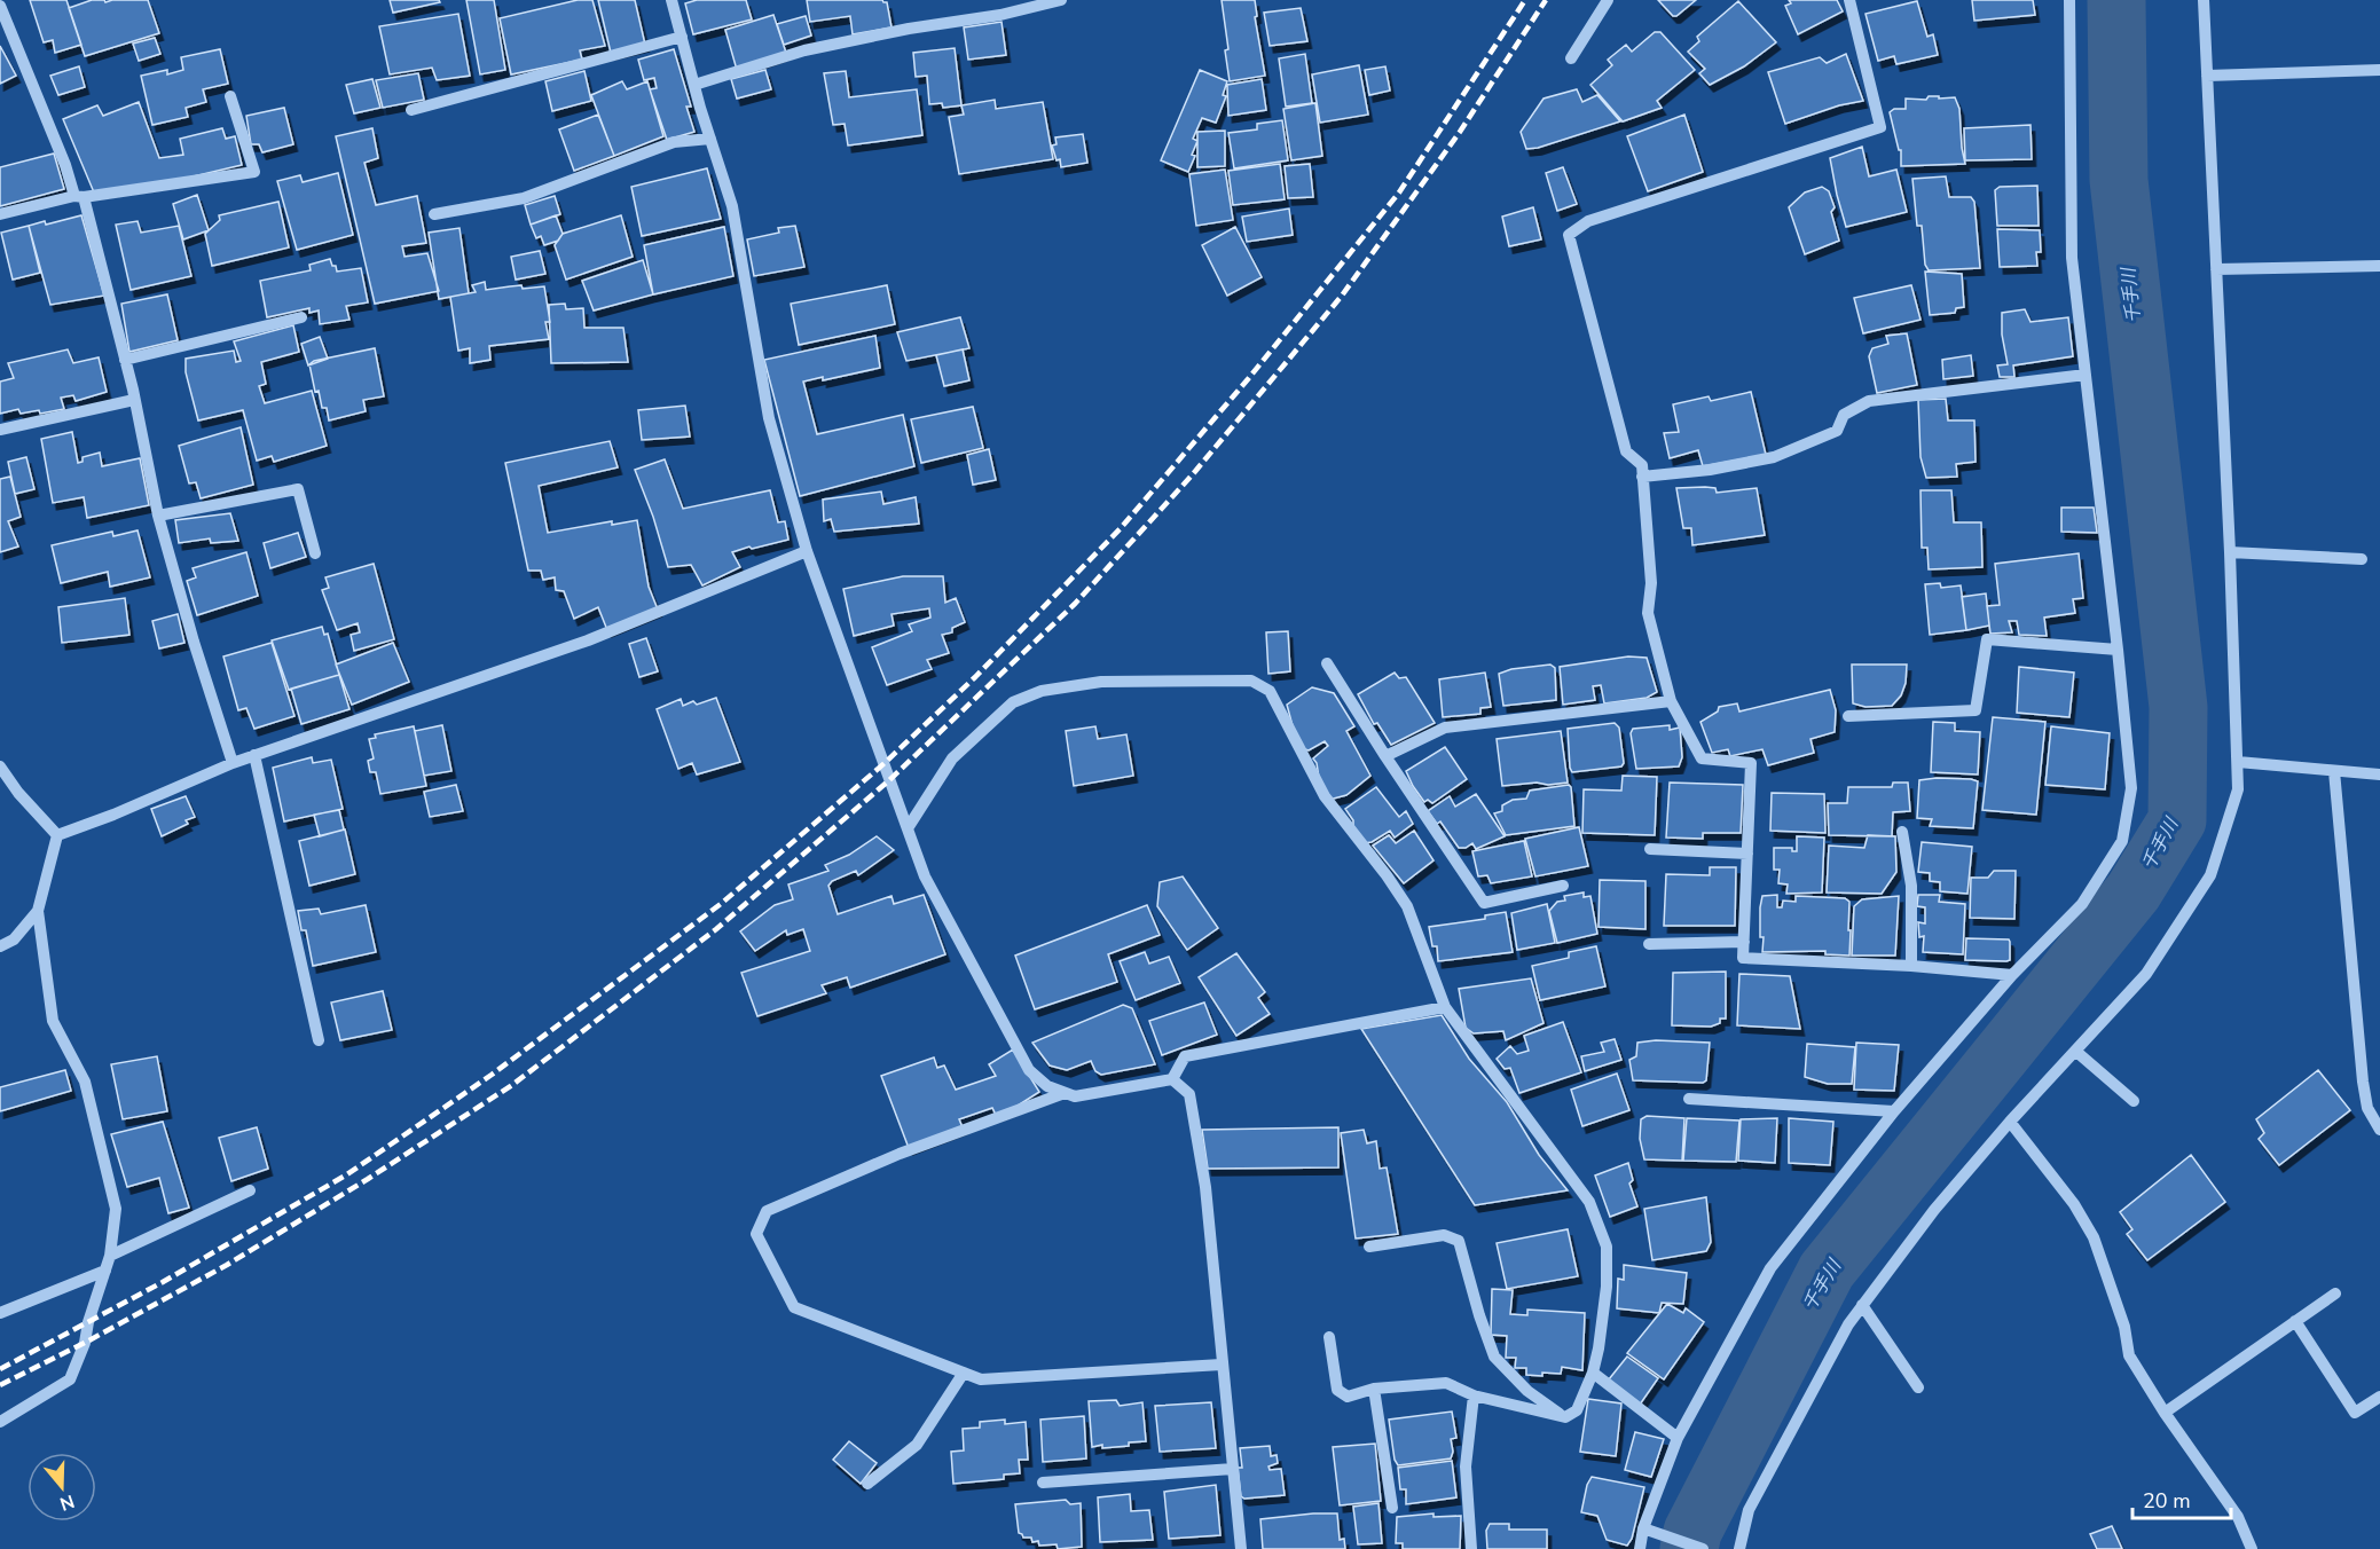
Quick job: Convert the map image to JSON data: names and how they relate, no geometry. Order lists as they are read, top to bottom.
{
  "water": ["千手川"],
  "scale_bar": "20 m",
  "north": "bottom"
}
